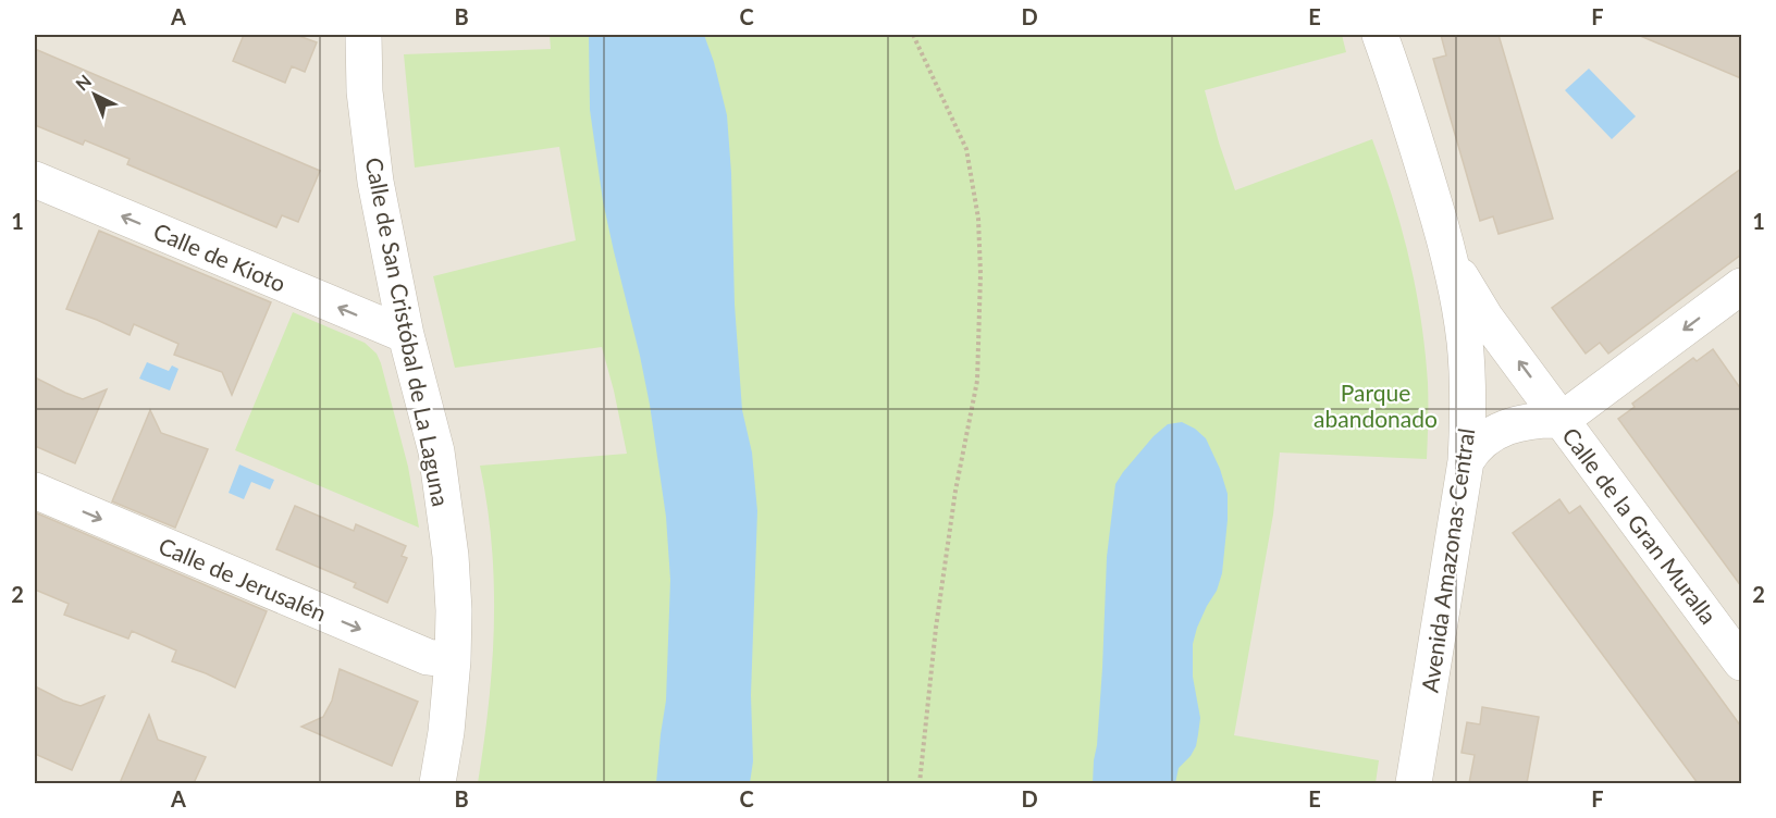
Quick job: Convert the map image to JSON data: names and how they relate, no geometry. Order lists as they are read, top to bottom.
{
  "streets": {
    "street": [
      "Calle de Kioto",
      "Calle de San Cristóbal de La Laguna",
      "Calle de la Gran Muralla",
      "Avenida Amazonas Central",
      "Calle de Jerusalén"
    ]
  },
  "crossings": [
    ["Calle de Kioto", "Calle de San Cristóbal de La Laguna"],
    ["Calle de San Cristóbal de La Laguna", "Calle de Jerusalén"],
    ["Calle de la Gran Muralla", "Avenida Amazonas Central"]
  ],
  "one_way": ["Calle de Kioto", "Calle de la Gran Muralla", "Calle de Jerusalén"],
  "parks": ["Parque abandonado"],
  "north": "top left",
  "grid": {
    "columns": [
      "A",
      "B",
      "C",
      "D",
      "E",
      "F"
    ],
    "rows": ["1", "2"]
  }
}
